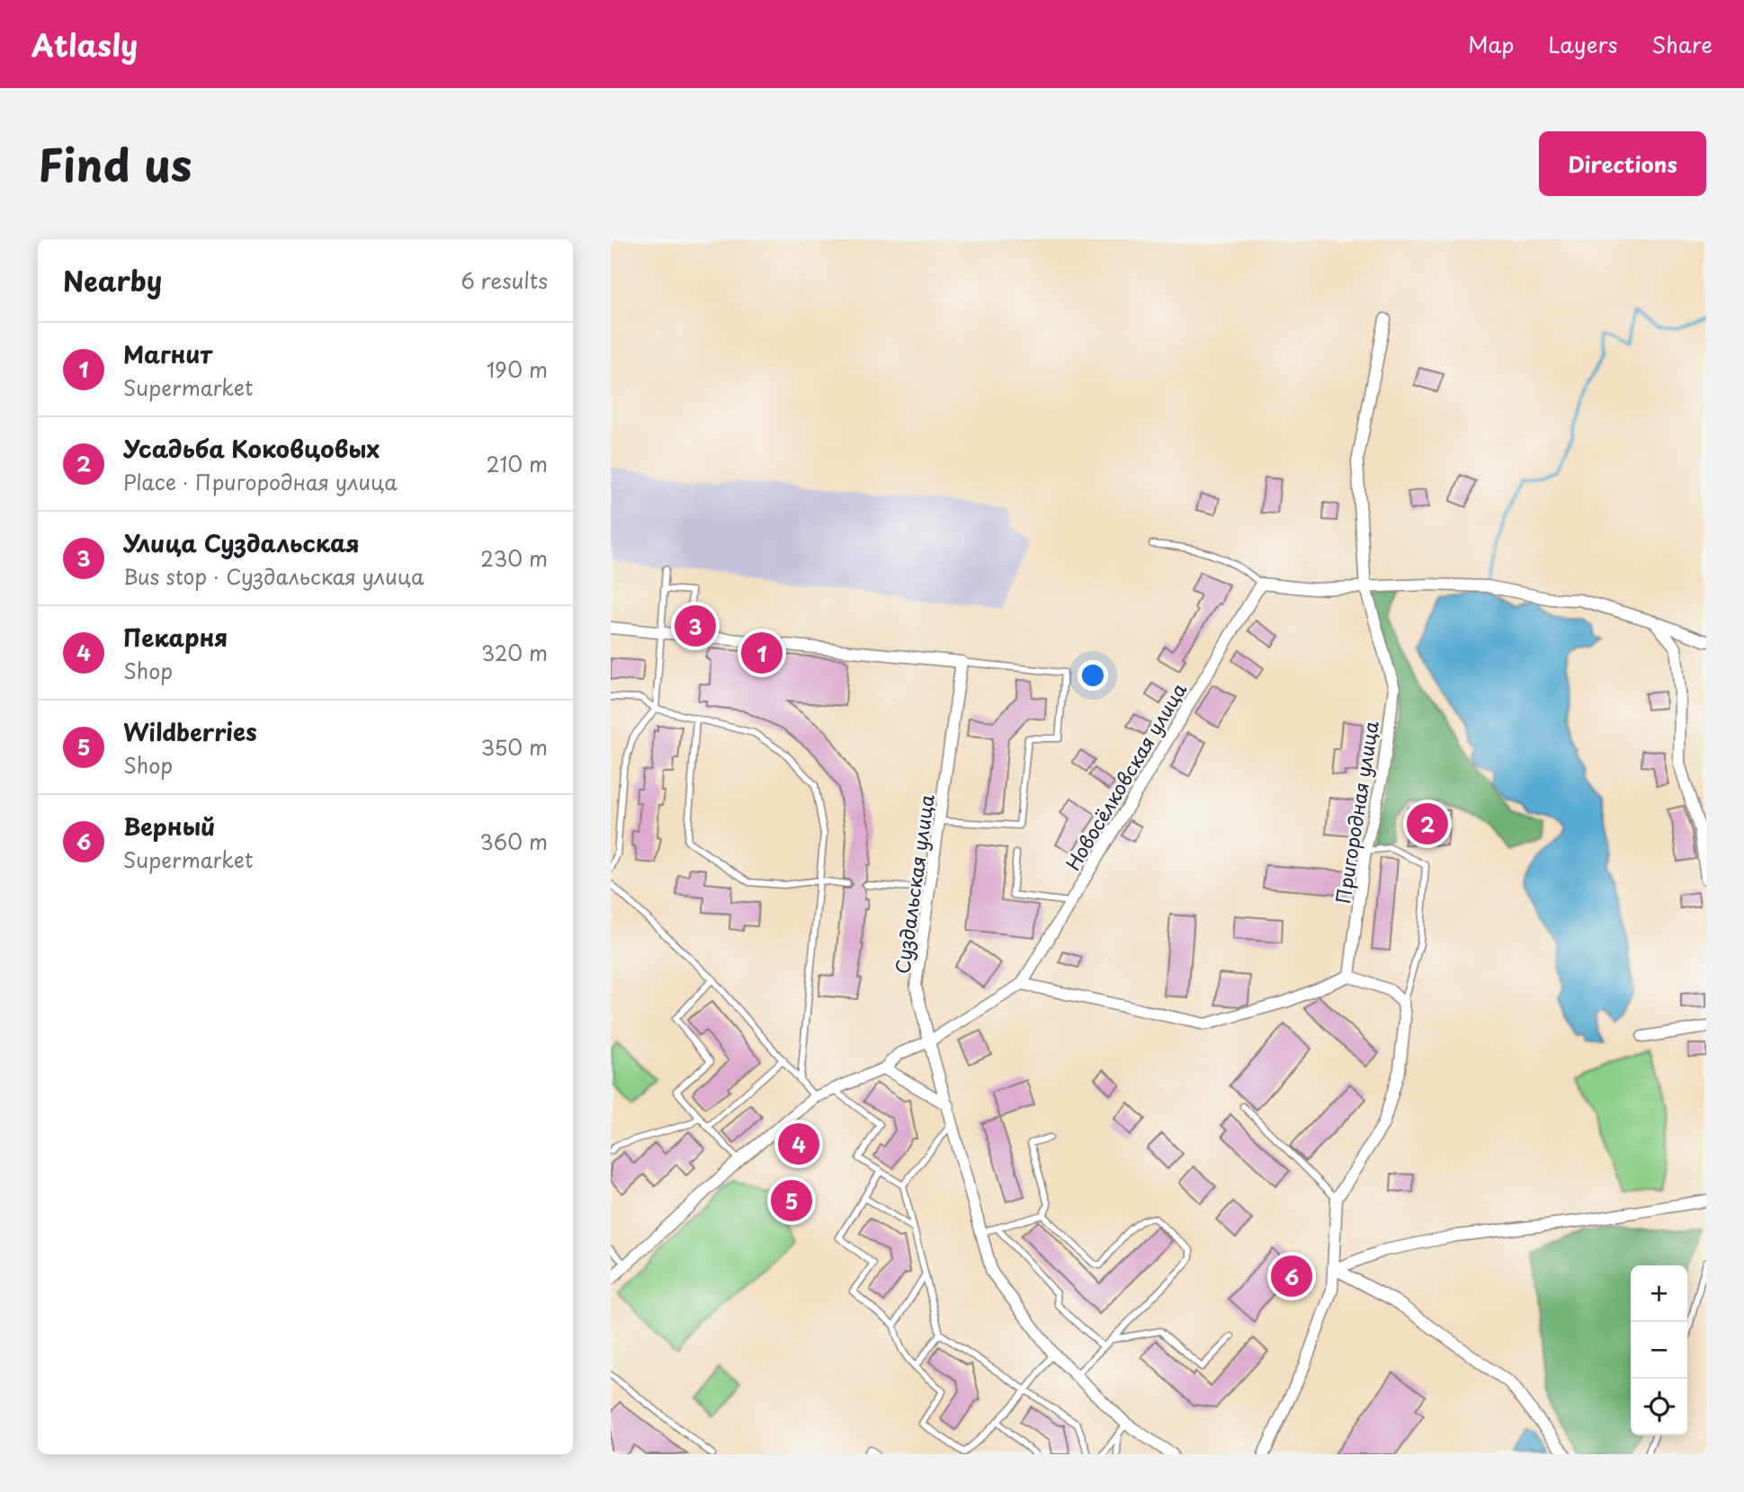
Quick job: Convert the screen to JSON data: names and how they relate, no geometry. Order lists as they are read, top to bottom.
{
  "streets": {
    "street": ["Новосёлковская улица", "Пригородная улица", "Суздальская улица"]
  },
  "crossings": [
    ["Новосёлковская улица", "Суздальская улица"]
  ],
  "page": {
    "header": "Atlasly",
    "nav": ["Map", "Layers", "Share"],
    "title": "Find us",
    "buttons": "Directions",
    "heading": ["Nearby", "6 results"],
    "list": [
      {
        "mark": "1",
        "name": "Магнит",
        "note": "Supermarket",
        "value": "190 m"
      },
      {
        "mark": "2",
        "name": "Усадьба Коковцовых",
        "note": "Place · Пригородная улица",
        "value": "210 m"
      },
      {
        "mark": "3",
        "name": "Улица Суздальская",
        "note": "Bus stop · Суздальская улица",
        "value": "230 m"
      },
      {
        "mark": "4",
        "name": "Пекарня",
        "note": "Shop",
        "value": "320 m"
      },
      {
        "mark": "5",
        "name": "Wildberries",
        "note": "Shop",
        "value": "350 m"
      },
      {
        "mark": "6",
        "name": "Верный",
        "note": "Supermarket",
        "value": "360 m"
      }
    ],
    "pins": [
      "3",
      "1",
      "2",
      "4",
      "5",
      "6"
    ],
    "map_buttons": ["+", "−"]
  }
}
